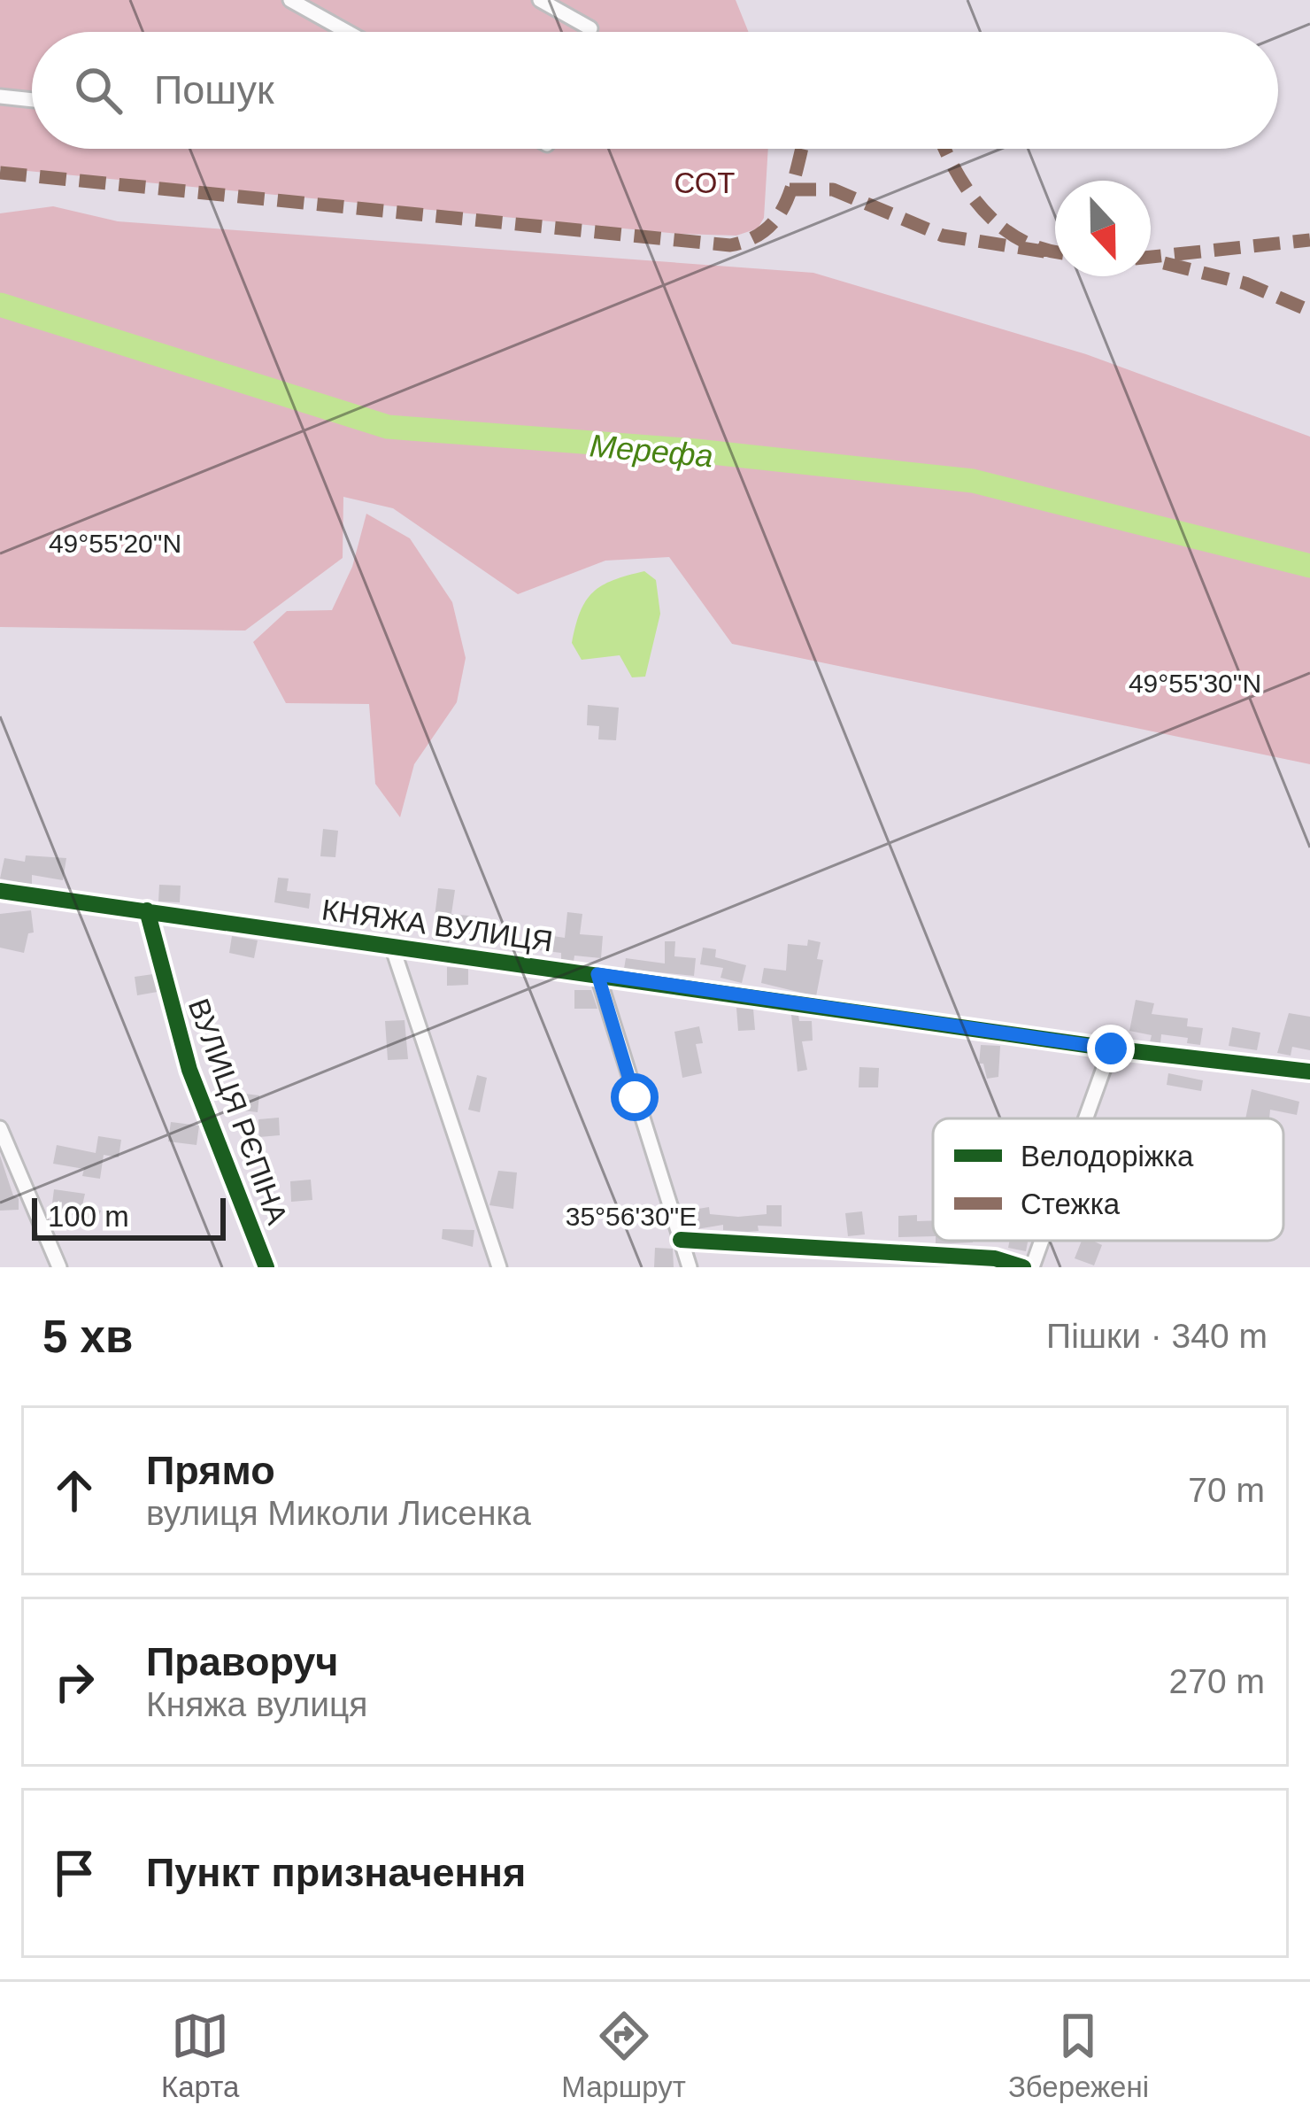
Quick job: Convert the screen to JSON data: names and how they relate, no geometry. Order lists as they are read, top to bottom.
{
  "streets": {
    "street": ["КНЯЖА ВУЛИЦЯ", "ВУЛИЦЯ РЄПІНА"]
  },
  "crossings": [
    ["КНЯЖА ВУЛИЦЯ", "ВУЛИЦЯ РЄПІНА"]
  ],
  "water": ["Мерефа"],
  "parks": ["СОТ"],
  "legend": ["Велодоріжка", "Стежка"],
  "scale_bar": "100 m",
  "north": "bottom",
  "page": {
    "search": "Пошук",
    "scale": "100 m",
    "heading": ["5 хв", "Пішки · 340 m"],
    "list": [
      ["Прямо", "вулиця Миколи Лисенка", "70 m"],
      ["Праворуч", "Княжа вулиця", "270 m"],
      "Пункт призначення"
    ],
    "nav": ["Карта", "Маршрут", "Збережені"]
  },
  "coordinates": ["49°55'20\"N", "49°55'30\"N", "35°56'30\"E"]
}
